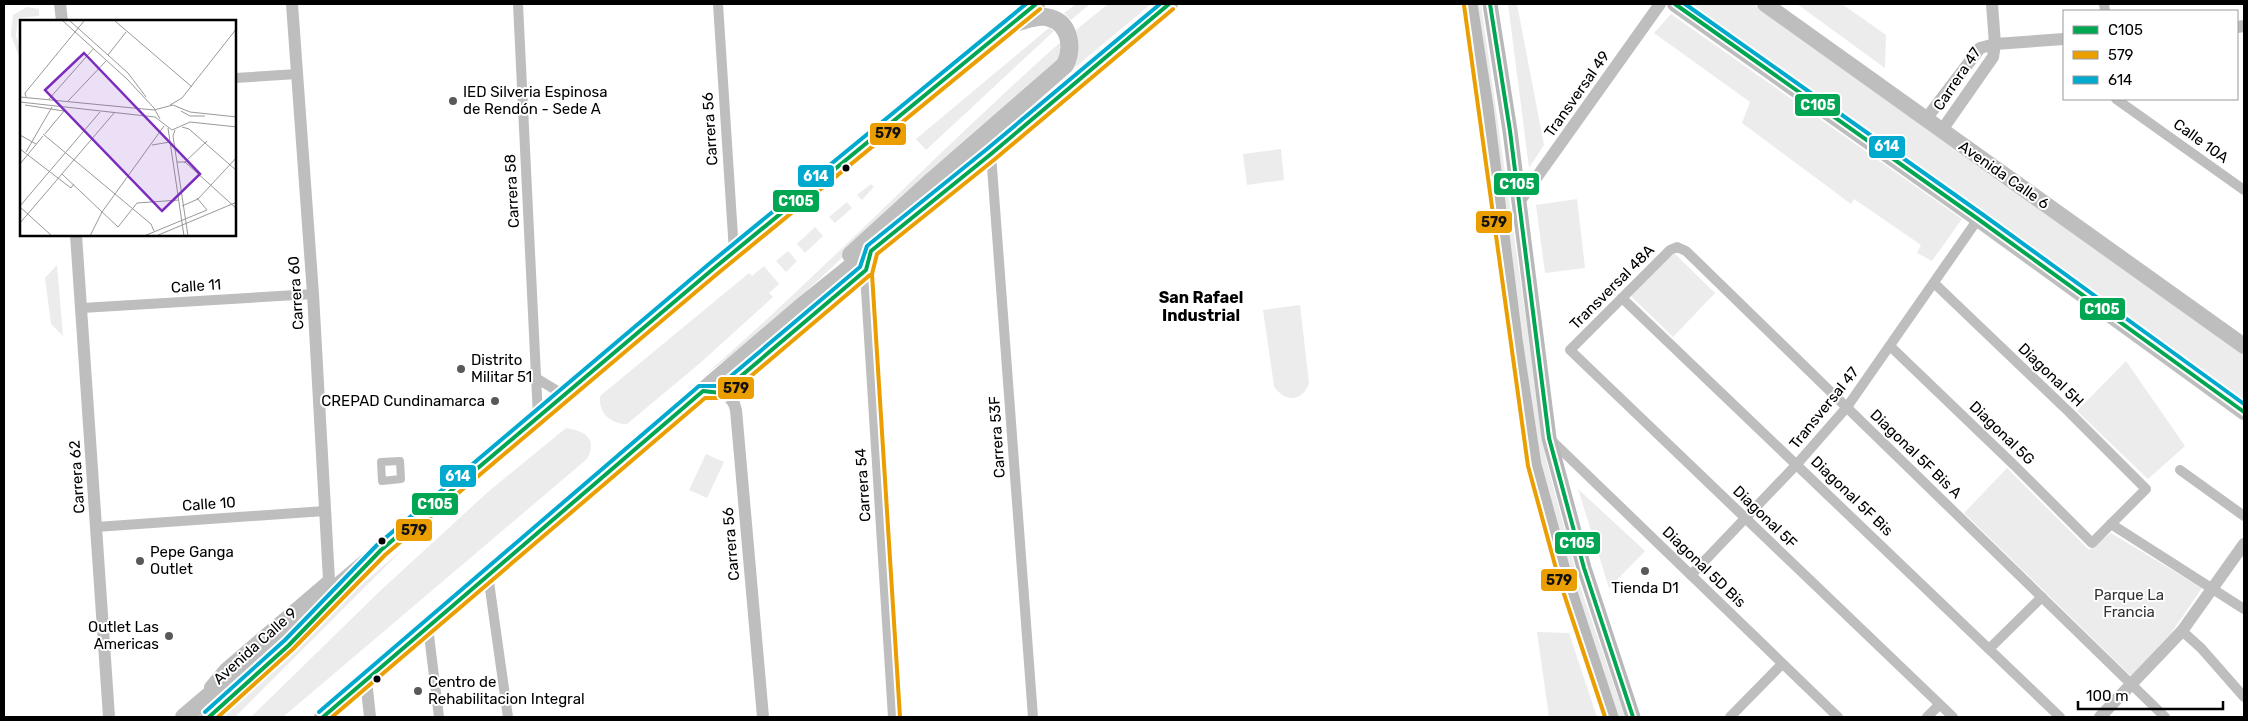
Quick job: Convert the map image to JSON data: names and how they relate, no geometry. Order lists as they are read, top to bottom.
{
  "streets": {
    "highway": ["Avenida Calle 9"],
    "main road": ["Avenida Calle 6"],
    "street": [
      "Carrera 47",
      "Transversal 49",
      "Carrera 56",
      "Calle 10A",
      "Carrera 58",
      "Calle 11",
      "Transversal 48A",
      "Carrera 60",
      "Diagonal 5H",
      "Transversal 47",
      "Diagonal 5G",
      "Carrera 53F",
      "Diagonal 5F Bis A",
      "Carrera 62",
      "Carrera 54",
      "Diagonal 5F Bis",
      "Calle 10",
      "Diagonal 5F",
      "Diagonal 5D Bis"
    ]
  },
  "crossings": [
    ["Carrera 47", "Avenida Calle 6"],
    ["Carrera 56", "Avenida Calle 9"],
    ["Carrera 58", "Avenida Calle 9"],
    ["Calle 11", "Carrera 60"],
    ["Calle 11", "Carrera 62"],
    ["Transversal 48A", "Diagonal 5F Bis A"],
    ["Transversal 48A", "Diagonal 5F Bis"],
    ["Transversal 48A", "Diagonal 5F"],
    ["Carrera 60", "Calle 10"],
    ["Carrera 60", "Avenida Calle 9"],
    ["Diagonal 5H", "Transversal 47"],
    ["Diagonal 5H", "Diagonal 5G"],
    ["Transversal 47", "Diagonal 5G"],
    ["Transversal 47", "Diagonal 5F Bis A"],
    ["Transversal 47", "Diagonal 5F Bis"],
    ["Transversal 47", "Diagonal 5F"],
    ["Transversal 47", "Diagonal 5D Bis"],
    ["Carrera 62", "Calle 10"]
  ],
  "districts": ["San Rafael Industrial"],
  "parks": ["Parque La Francia"],
  "places": [
    "IED Silveria Espinosa de Rendón - Sede A",
    "Distrito Militar 51",
    "CREPAD Cundinamarca",
    "Pepe Ganga Outlet",
    "Tienda D1",
    "Outlet Las Americas",
    "Centro de Rehabilitacion Integral"
  ],
  "lines": ["transit line C105", "transit line 614", "transit line 579"],
  "legend": ["C105", "579", "614"],
  "scale_bar": "100 m"
}
